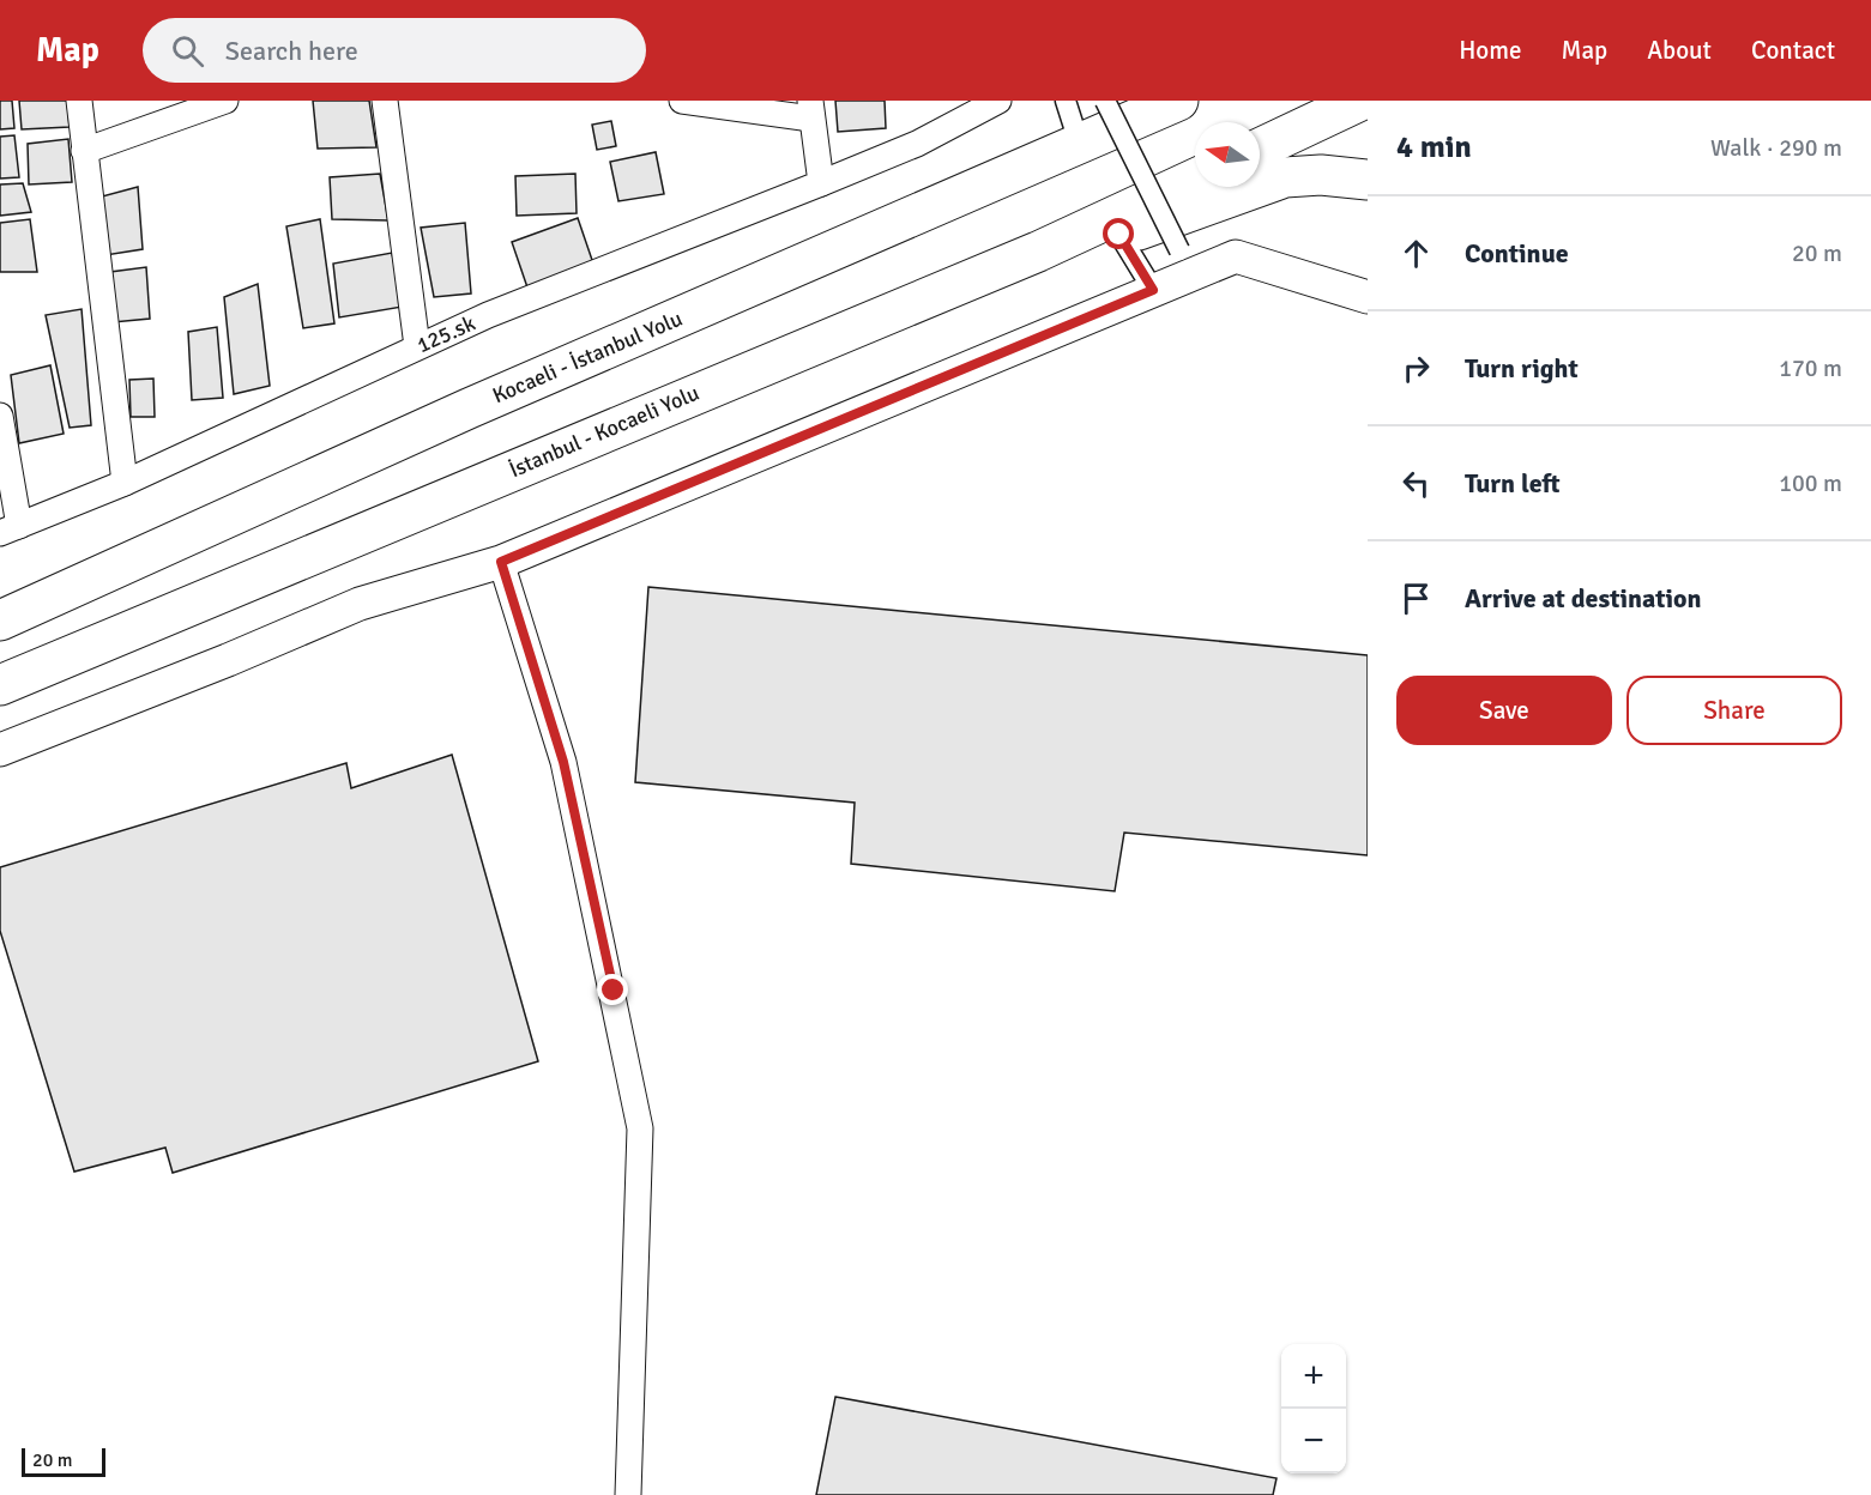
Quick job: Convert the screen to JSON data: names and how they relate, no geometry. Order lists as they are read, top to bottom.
{
  "streets": {
    "highway": ["Kocaeli - İstanbul Yolu", "İstanbul - Kocaeli Yolu"],
    "street": ["125.sk"]
  },
  "scale_bar": "20 m",
  "north": "left",
  "page": {
    "header": "Map",
    "search": "Search here",
    "nav": [
      "Home",
      "Map",
      "About",
      "Contact"
    ],
    "heading": ["4 min", "Walk · 290 m"],
    "list": [
      ["Continue", "20 m"],
      ["Turn right", "170 m"],
      ["Turn left", "100 m"],
      "Arrive at destination"
    ],
    "buttons": ["Save", "Share"],
    "map_buttons": ["+", "−"],
    "scale": "20 m"
  }
}
